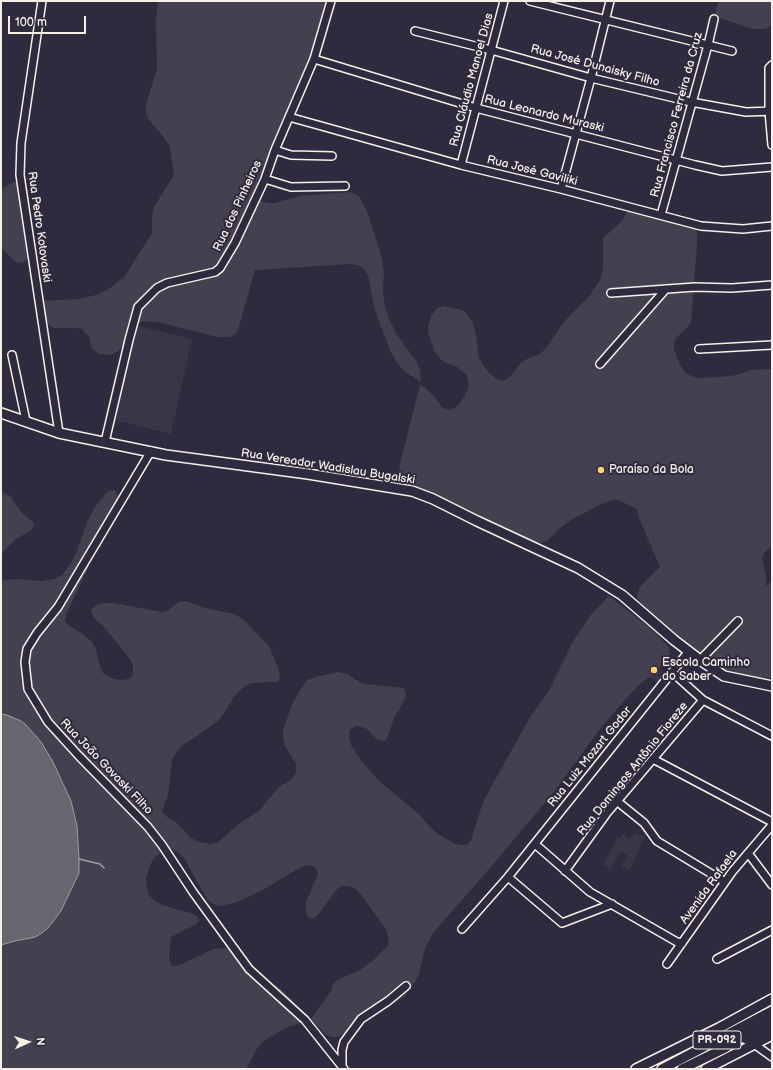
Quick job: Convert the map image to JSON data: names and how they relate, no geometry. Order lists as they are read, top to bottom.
{
  "streets": {
    "main road": ["Rua Vereador Wadislau Bugalski", "PR-092"],
    "street": [
      "Rua José Dunaisky Filho",
      "Rua Cláudio Manoel Dias",
      "Rua Leonardo Muraski",
      "Rua Francisco Ferreira da Cruz",
      "Rua José Gaviliki",
      "Rua dos Pinheiros",
      "Rua Pedro Kotovaski",
      "Rua Luiz Mozart Godor",
      "Rua João Govaski Filho",
      "Rua Domingos Antônio Fioreze",
      "Avenida Rafaela"
    ]
  },
  "crossings": [
    ["Rua José Dunaisky Filho", "Rua Cláudio Manoel Dias"],
    ["Rua José Dunaisky Filho", "Rua Francisco Ferreira da Cruz"],
    ["Rua Cláudio Manoel Dias", "Rua Leonardo Muraski"],
    ["Rua Cláudio Manoel Dias", "Rua José Gaviliki"],
    ["Rua Leonardo Muraski", "Rua Francisco Ferreira da Cruz"],
    ["Rua Leonardo Muraski", "Rua dos Pinheiros"],
    ["Rua Francisco Ferreira da Cruz", "Rua José Gaviliki"],
    ["Rua José Gaviliki", "Rua dos Pinheiros"],
    ["Rua dos Pinheiros", "Rua Vereador Wadislau Bugalski"],
    ["Rua Pedro Kotovaski", "Rua Vereador Wadislau Bugalski"],
    ["Rua Vereador Wadislau Bugalski", "Rua Luiz Mozart Godor"],
    ["Rua Vereador Wadislau Bugalski", "Rua João Govaski Filho"]
  ],
  "places": ["Paraíso da Bola", "Escola Caminho do Saber"],
  "scale_bar": "100 m",
  "north": "right"
}
